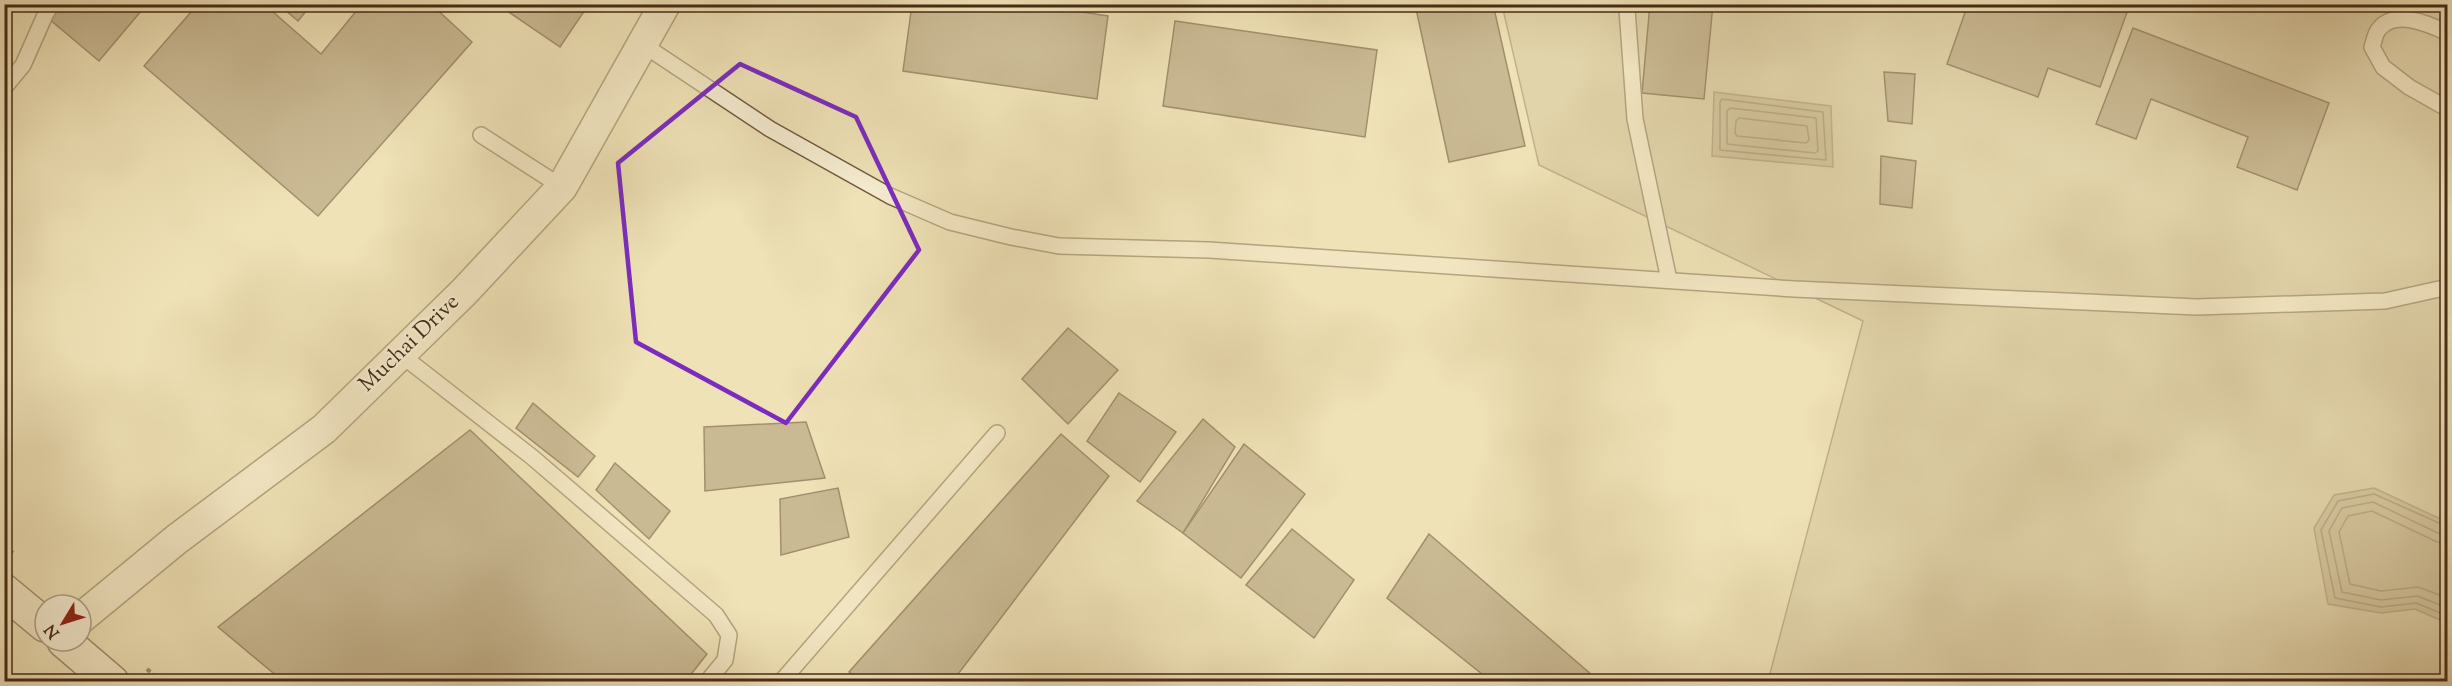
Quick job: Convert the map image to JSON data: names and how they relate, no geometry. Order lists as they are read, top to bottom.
{
  "streets": {
    "street": ["Muchai Drive"]
  },
  "north": "bottom left"
}
